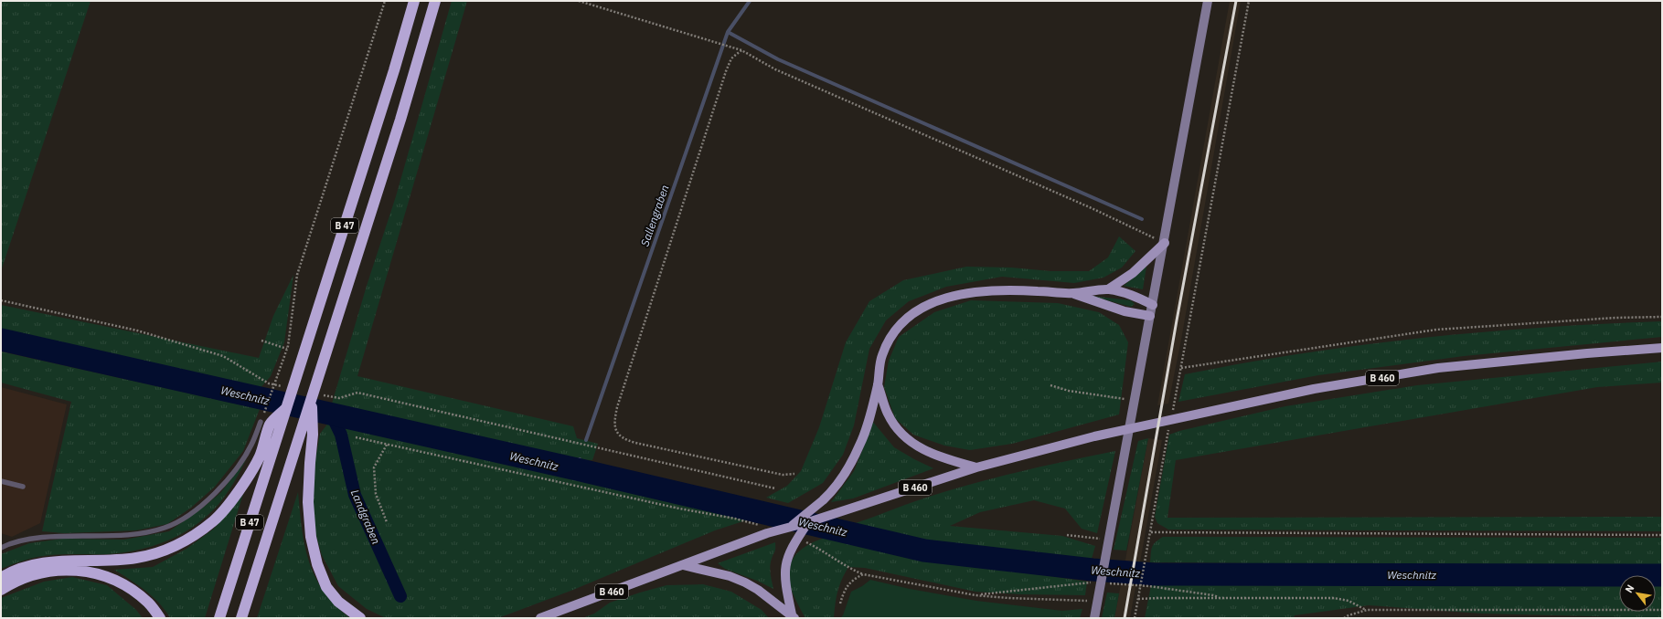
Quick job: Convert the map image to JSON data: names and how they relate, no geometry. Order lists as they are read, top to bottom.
{
  "streets": {
    "highway": ["B 47"],
    "main road": ["B 460"]
  },
  "water": ["Sallengraben", "Weschnitz", "Landgraben"],
  "north": "top left"
}
